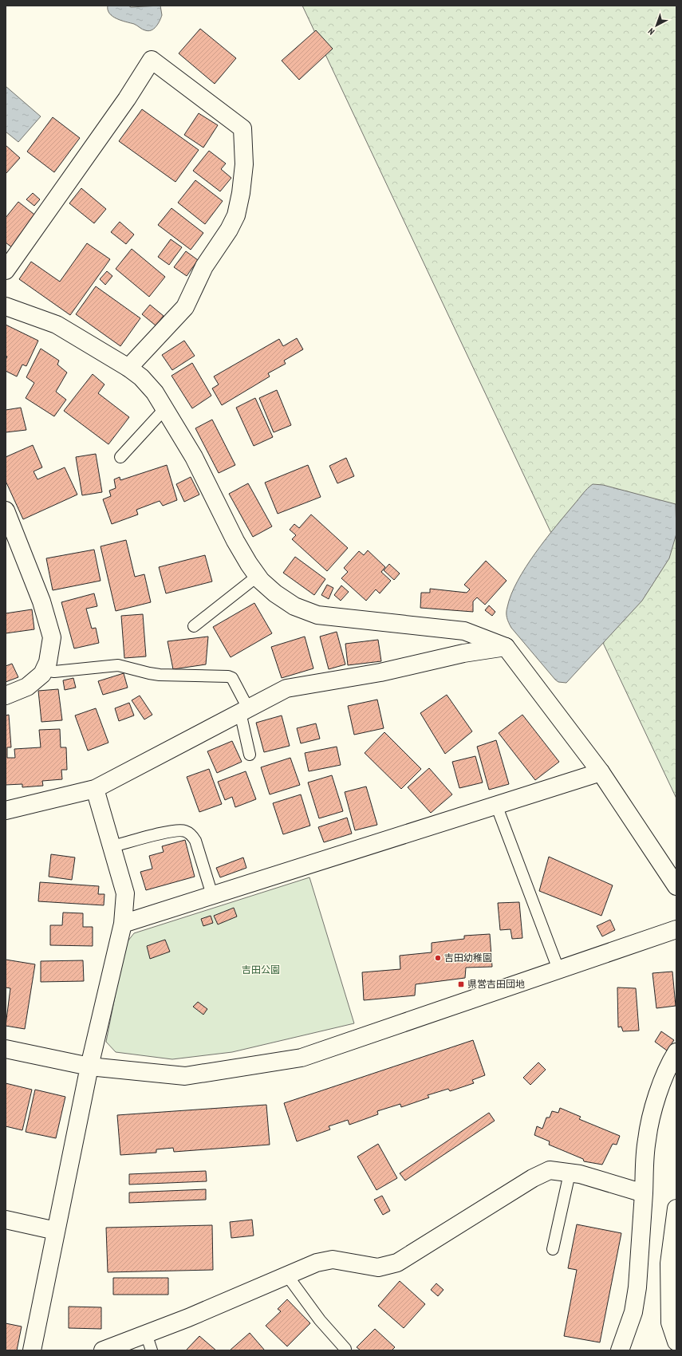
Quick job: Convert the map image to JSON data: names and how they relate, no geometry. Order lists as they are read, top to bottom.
{
  "parks": ["吉田公園"],
  "places": {
    "other": ["吉田幼稚園"],
    "transit": ["県営吉田団地"]
  },
  "north": "bottom left"
}
